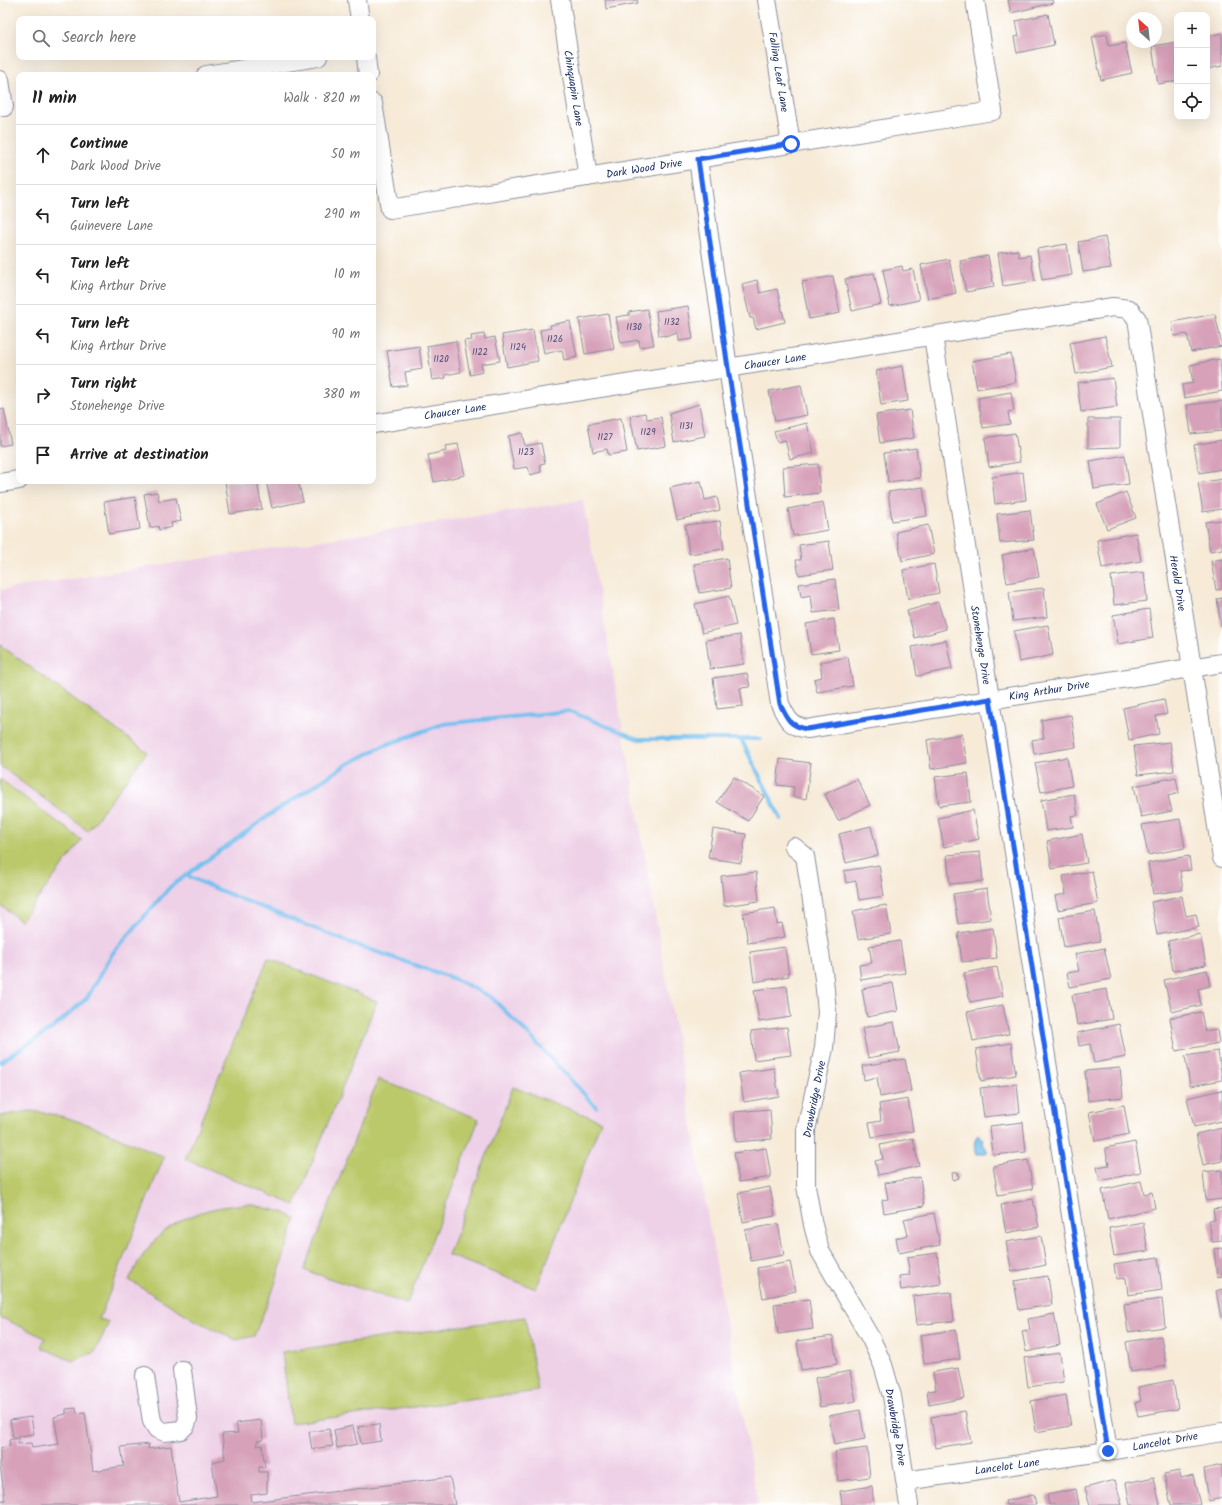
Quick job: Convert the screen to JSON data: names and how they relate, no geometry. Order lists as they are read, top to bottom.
{
  "streets": {
    "street": [
      "Falling Leaf Lane",
      "Chinquapin Lane",
      "Dark Wood Drive",
      "Chaucer Lane",
      "Herald Drive",
      "Stonehenge Drive",
      "King Arthur Drive",
      "Drawbridge Drive",
      "Lancelot Drive",
      "Lancelot Lane"
    ]
  },
  "crossings": [
    ["Falling Leaf Lane", "Dark Wood Drive"],
    ["Chinquapin Lane", "Dark Wood Drive"],
    ["Chaucer Lane", "Herald Drive"],
    ["Chaucer Lane", "Stonehenge Drive"],
    ["Chaucer Lane", "King Arthur Drive"],
    ["Herald Drive", "King Arthur Drive"],
    ["Stonehenge Drive", "King Arthur Drive"],
    ["Stonehenge Drive", "Lancelot Drive"],
    ["Stonehenge Drive", "Lancelot Lane"],
    ["Drawbridge Drive", "Lancelot Lane"],
    ["Lancelot Drive", "Lancelot Lane"]
  ],
  "house_numbers": [
    "1132",
    "1130",
    "1126",
    "1124",
    "1122",
    "1120",
    "1131",
    "1129",
    "1127",
    "1123"
  ],
  "north": "top left",
  "page": {
    "map_buttons": ["+", "−"],
    "search": "Search here",
    "heading": ["11 min", "Walk · 820 m"],
    "list": [
      ["Continue", "Dark Wood Drive", "50 m"],
      ["Turn left", "Guinevere Lane", "290 m"],
      ["Turn left", "King Arthur Drive", "10 m"],
      ["Turn left", "King Arthur Drive", "90 m"],
      ["Turn right", "Stonehenge Drive", "380 m"],
      "Arrive at destination"
    ]
  }
}
